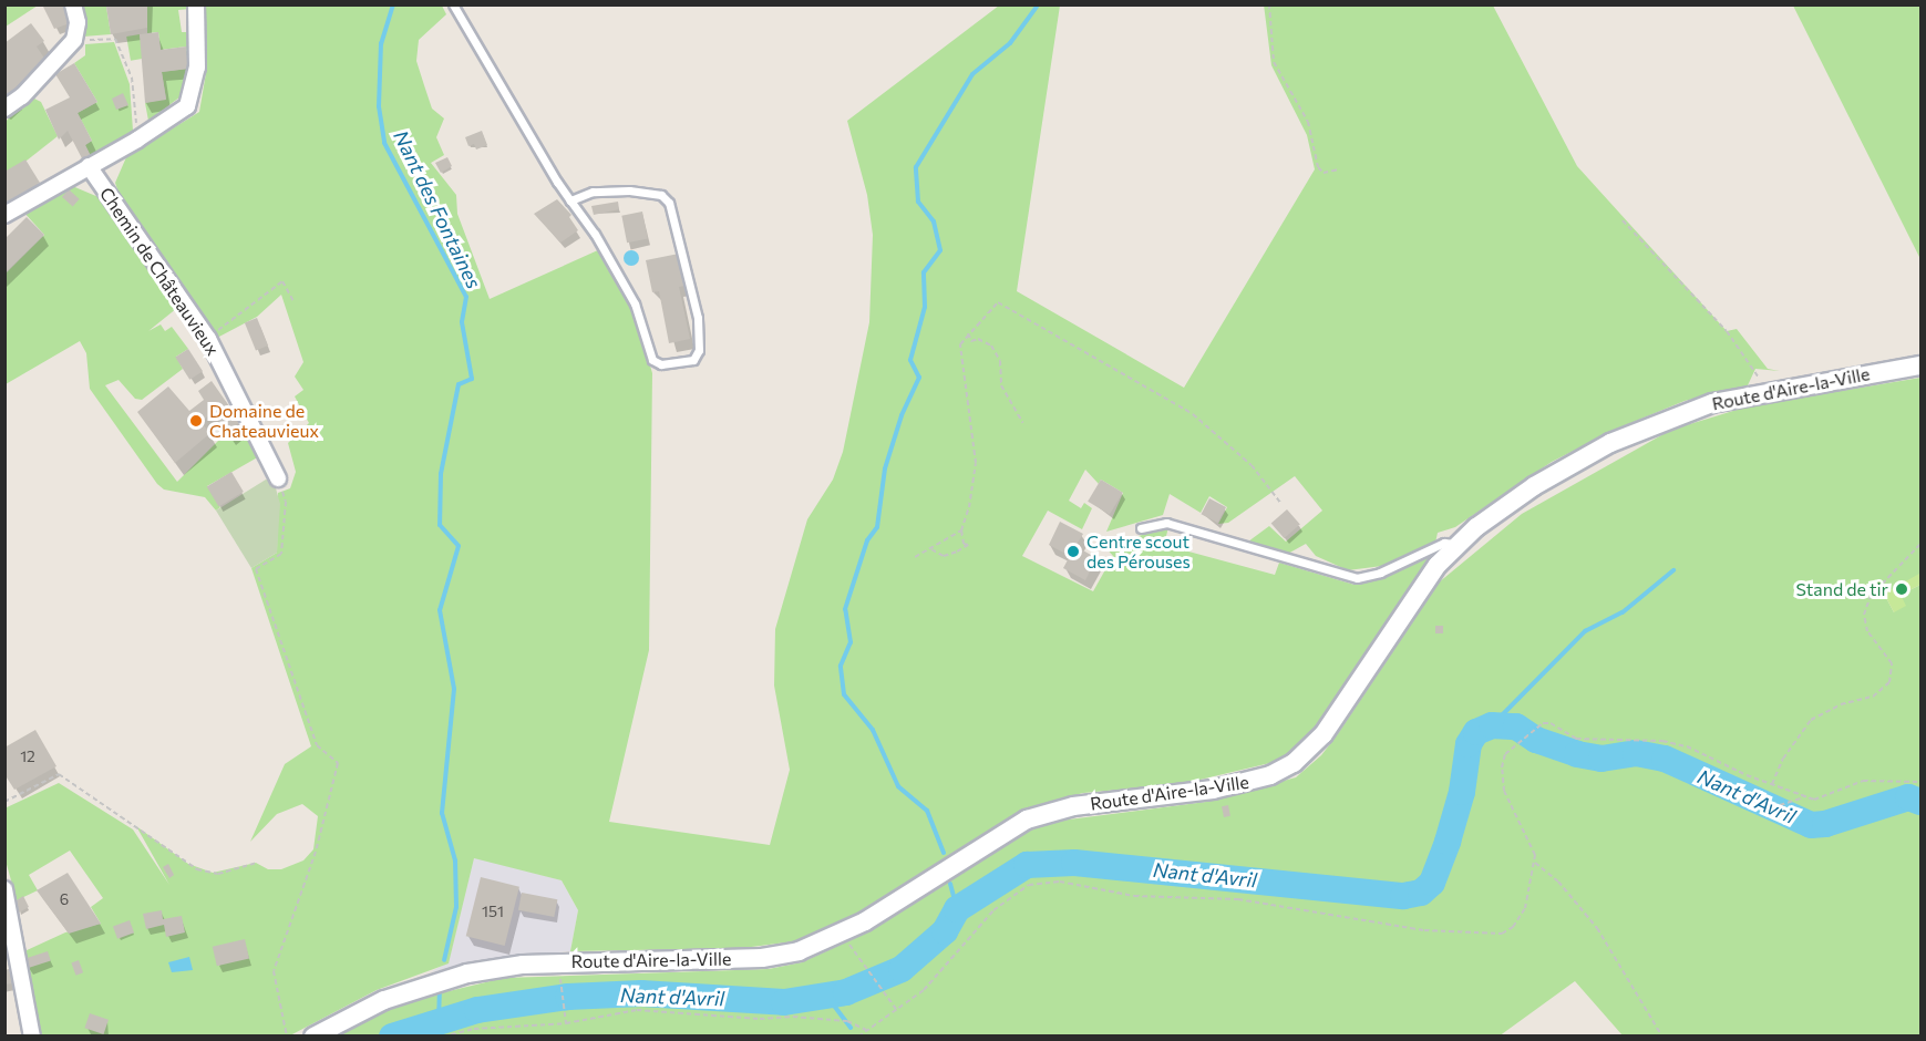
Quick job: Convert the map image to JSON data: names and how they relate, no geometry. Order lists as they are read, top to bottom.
{
  "streets": {
    "street": ["Chemin de Châteauvieux", "Route d'Aire-la-Ville"]
  },
  "water": ["Nant des Fontaines", "Nant d'Avril"],
  "places": ["Domaine de Chateauvieux", "Centre scout des Pérouses", "Stand de tir"],
  "house_numbers": ["12", "6", "151"]
}
